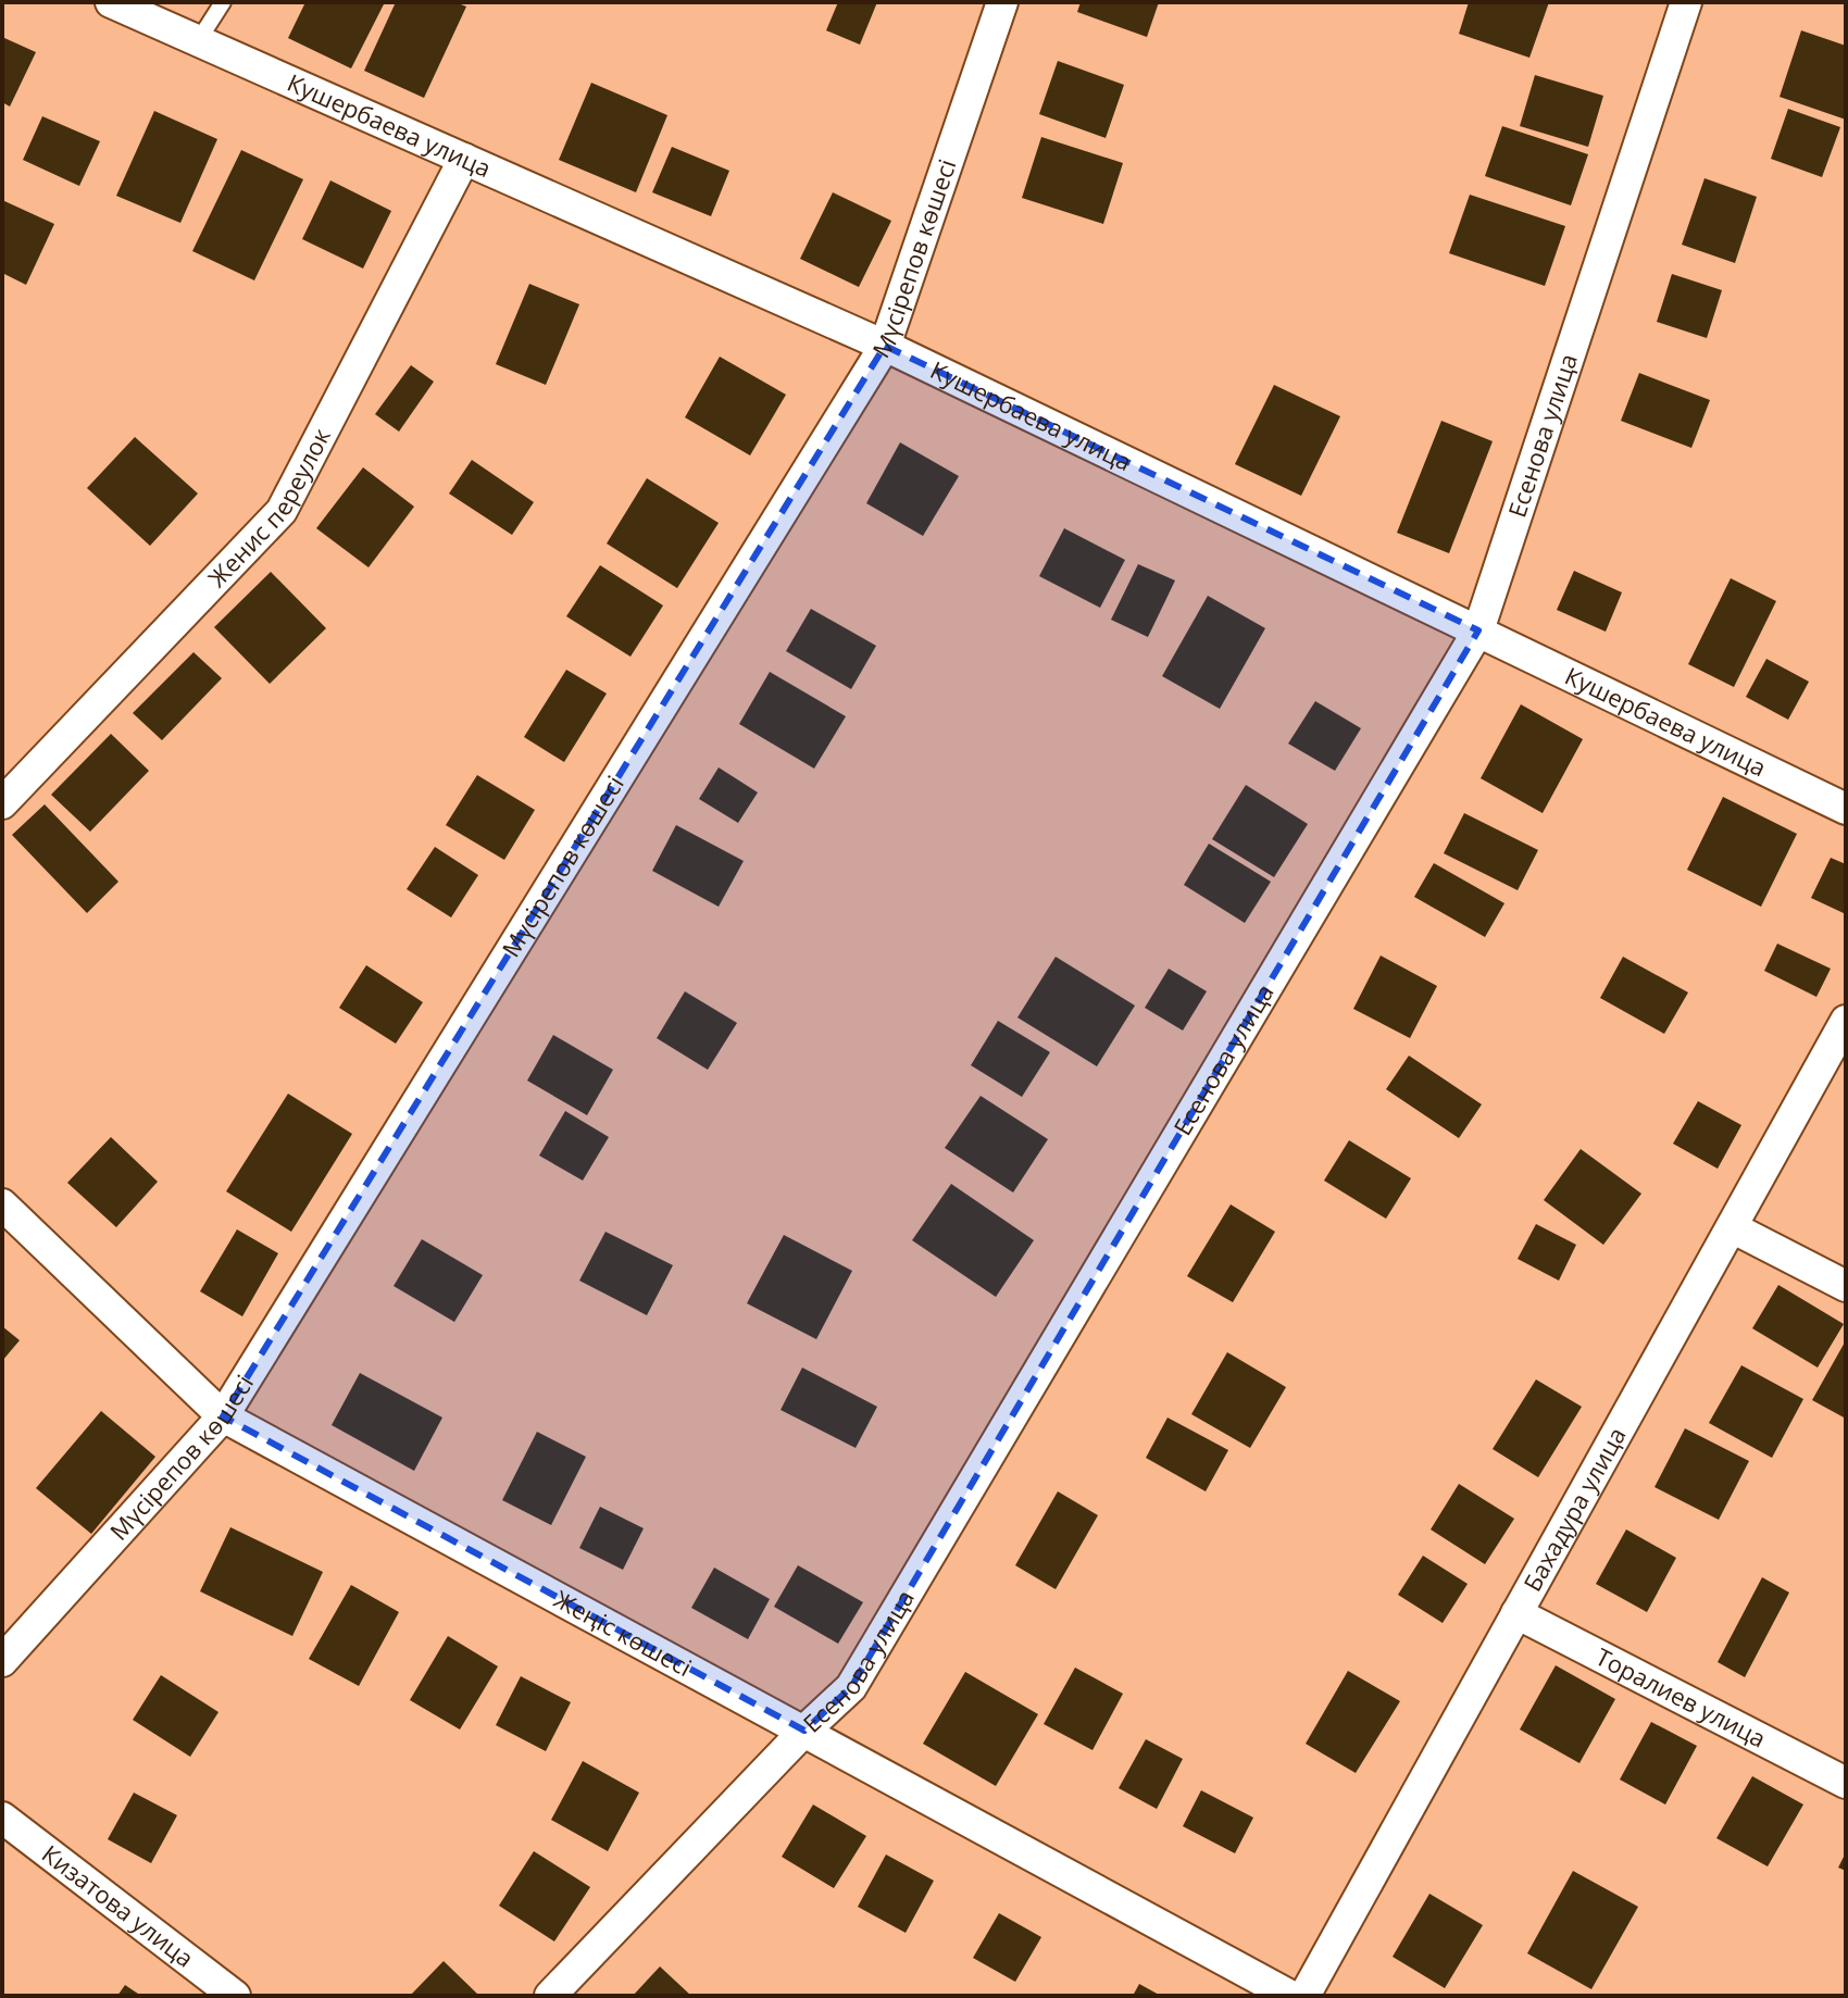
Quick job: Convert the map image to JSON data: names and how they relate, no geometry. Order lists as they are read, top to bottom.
{
  "streets": {
    "street": [
      "Кушербаева улица",
      "Мүсірепов көшесі",
      "Есенова улица",
      "Женис переулок",
      "Бахадура улица",
      "Жеңіс көшесі",
      "Торалиев улица",
      "Кизатова улица"
    ]
  },
  "crossings": [
    ["Кушербаева улица", "Мүсірепов көшесі"],
    ["Кушербаева улица", "Есенова улица"],
    ["Кушербаева улица", "Женис переулок"],
    ["Мүсірепов көшесі", "Жеңіс көшесі"],
    ["Есенова улица", "Жеңіс көшесі"],
    ["Бахадура улица", "Торалиев улица"]
  ]
}
